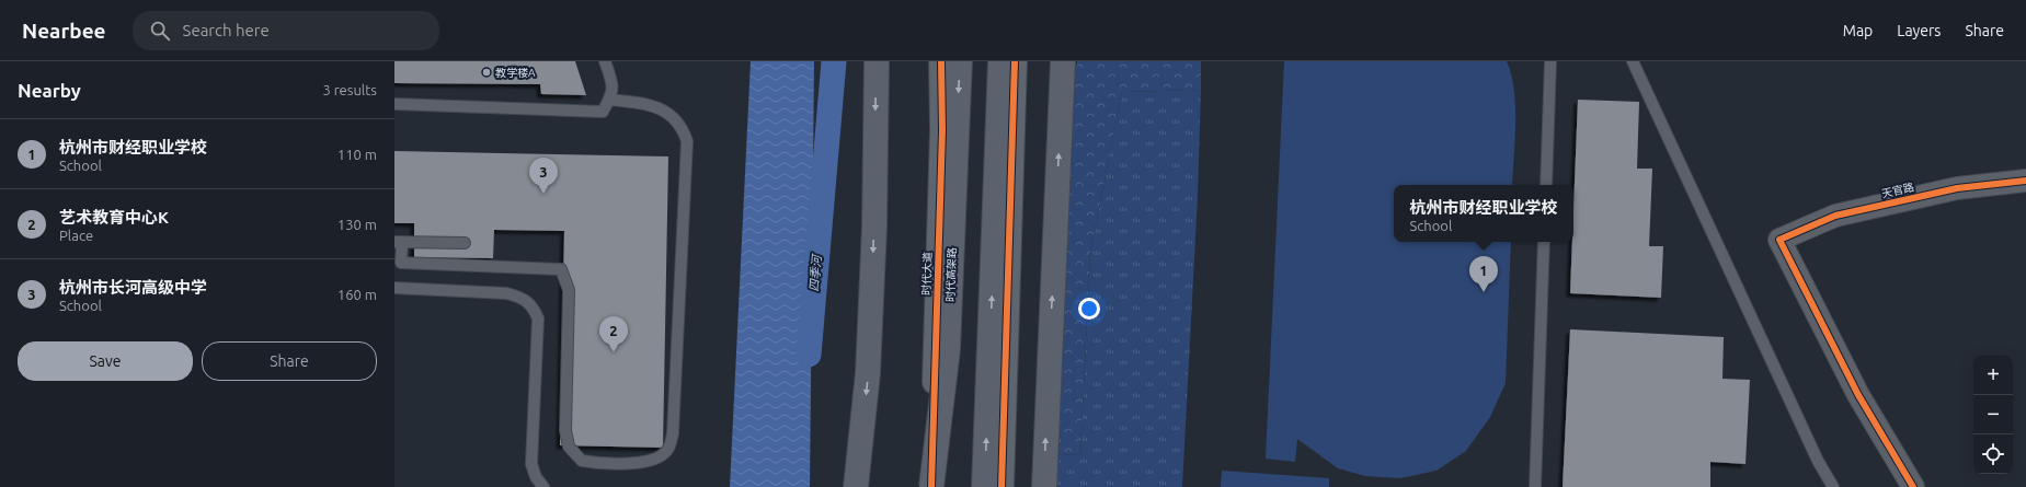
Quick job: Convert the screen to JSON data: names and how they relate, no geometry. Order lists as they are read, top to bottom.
{
  "streets": {
    "highway": ["时代高架路"],
    "main road": ["时代大道"],
    "street": ["天官路"]
  },
  "crossings": [
    ["时代大道", "时代高架路"]
  ],
  "water": ["四季河"],
  "places": ["教学楼A"],
  "page": {
    "header": "Nearbee",
    "search": "Search here",
    "nav": ["Map", "Layers", "Share"],
    "heading": ["Nearby", "3 results"],
    "list": [
      {
        "mark": "1",
        "name": "杭州市财经职业学校",
        "note": "School",
        "value": "110 m"
      },
      {
        "mark": "2",
        "name": "艺术教育中心K",
        "note": "Place",
        "value": "130 m"
      },
      {
        "mark": "3",
        "name": "杭州市长河高级中学",
        "note": "School",
        "value": "160 m"
      }
    ],
    "pins": ["3", "1", "2"],
    "popup": ["杭州市财经职业学校", "School"],
    "buttons": ["Save", "Share"],
    "map_buttons": ["+", "−"]
  }
}
